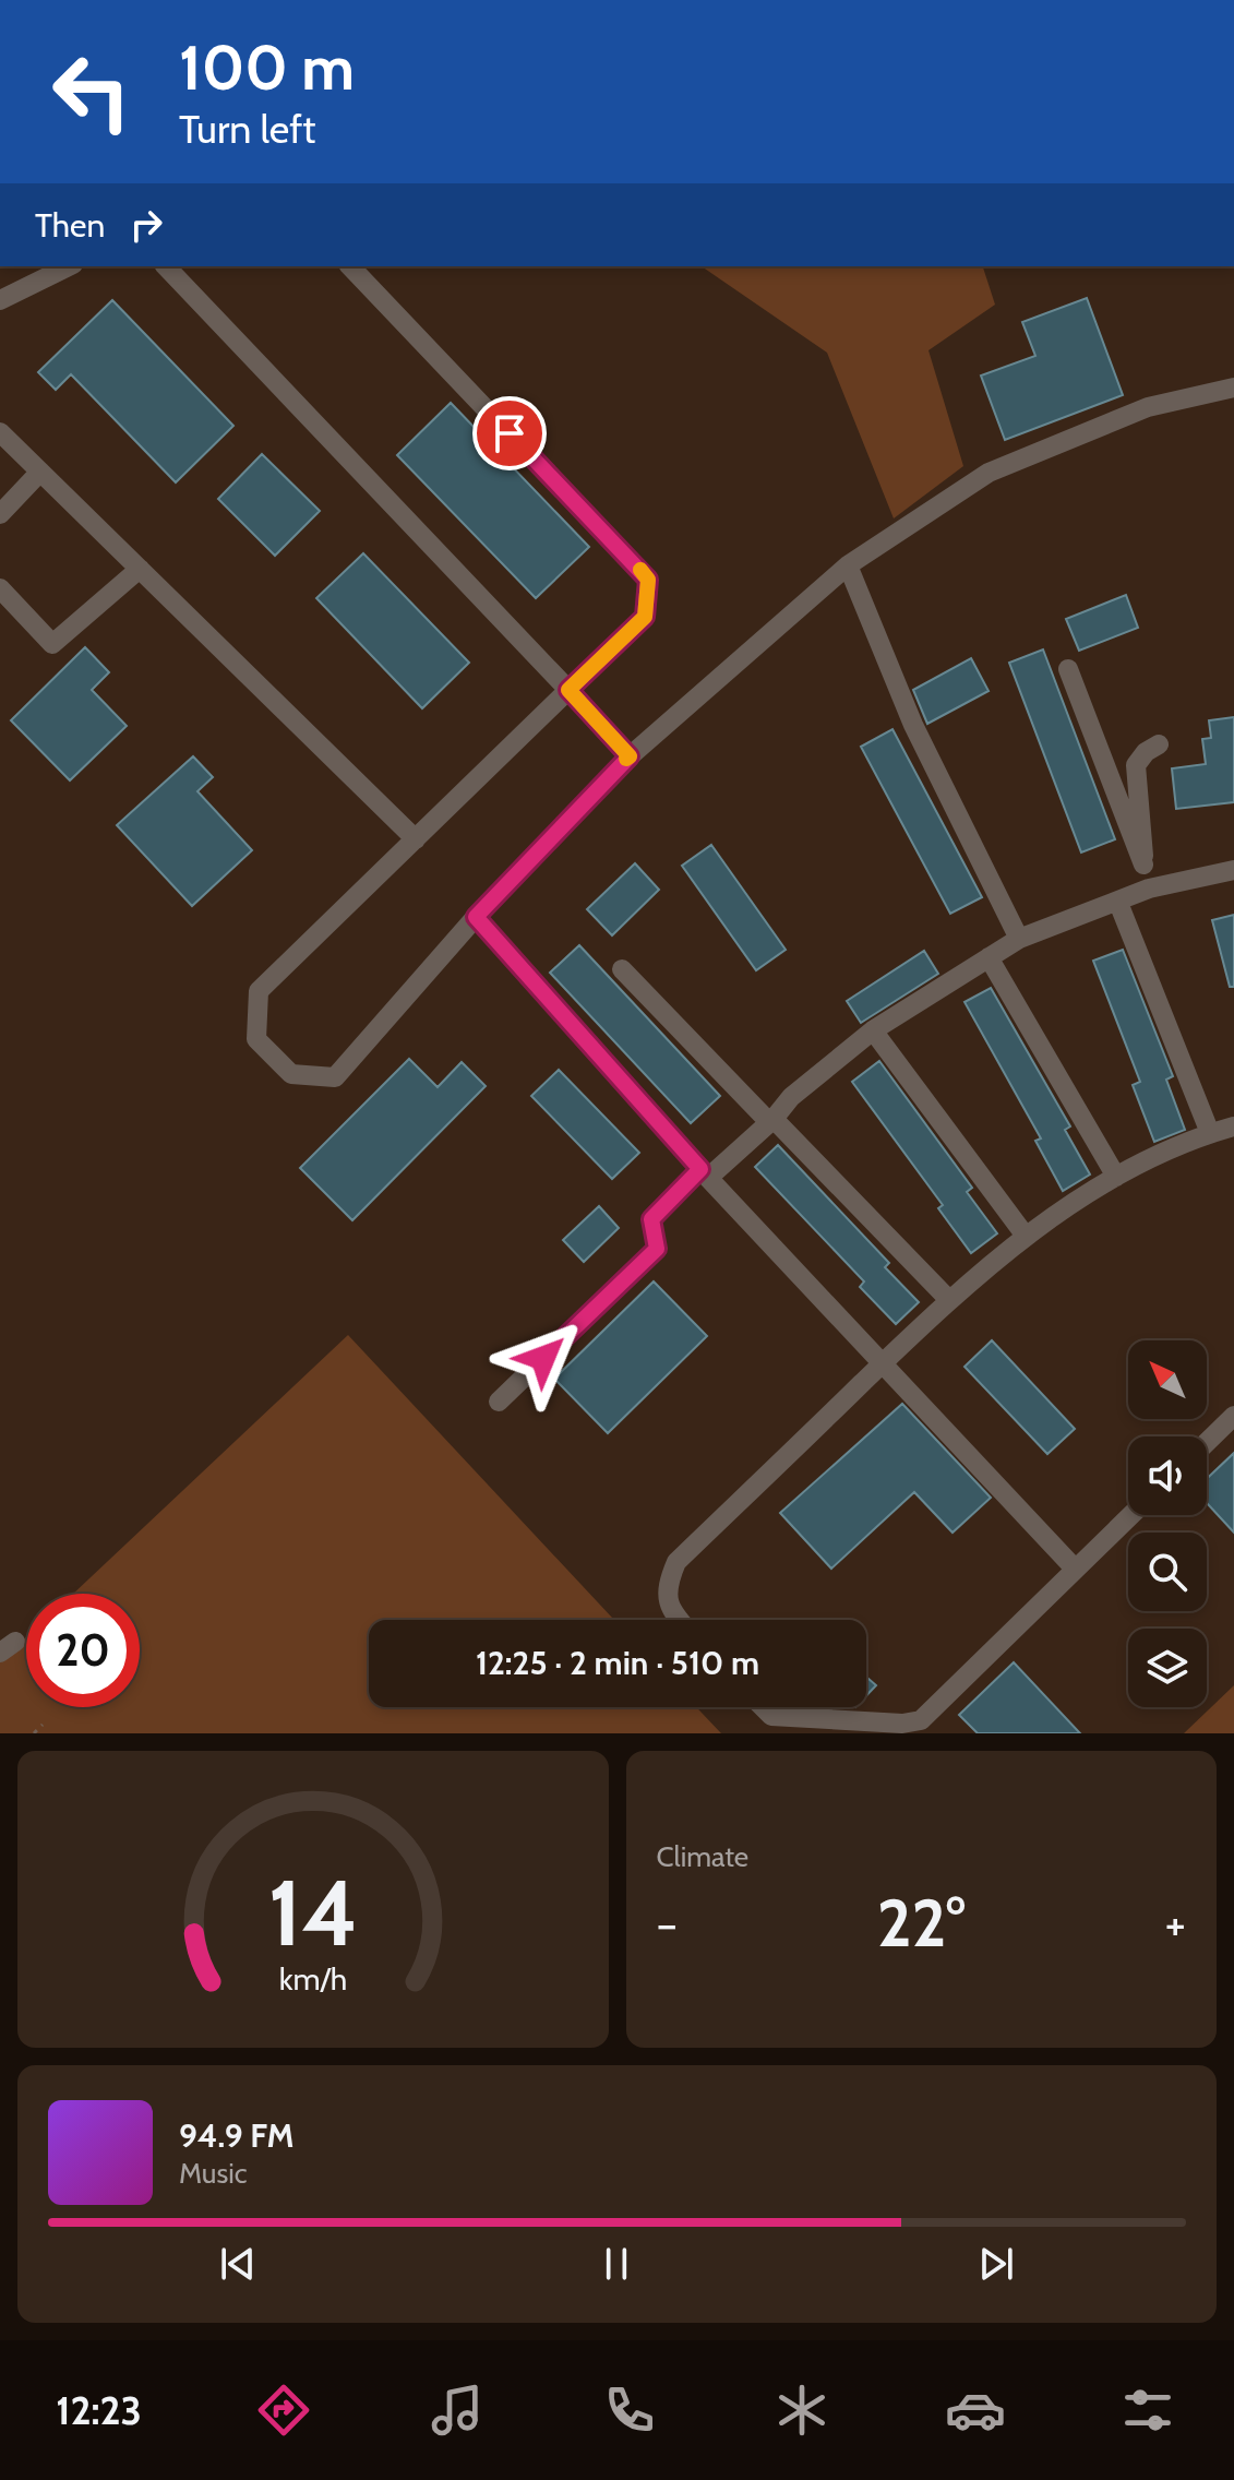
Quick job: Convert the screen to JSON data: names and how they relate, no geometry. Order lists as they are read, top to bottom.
{
  "north": "top left",
  "page": {
    "turn": ["100 m", "Turn left"],
    "then": "Then",
    "limit": "20",
    "trip": "12:25 · 2 min · 510 m",
    "tile": "Climate",
    "heat": ["−", "22°", "+"],
    "song": ["94.9 FM", "Music"],
    "tabs": "12:23",
    "gauge": ["14", "km/h"]
  }
}
